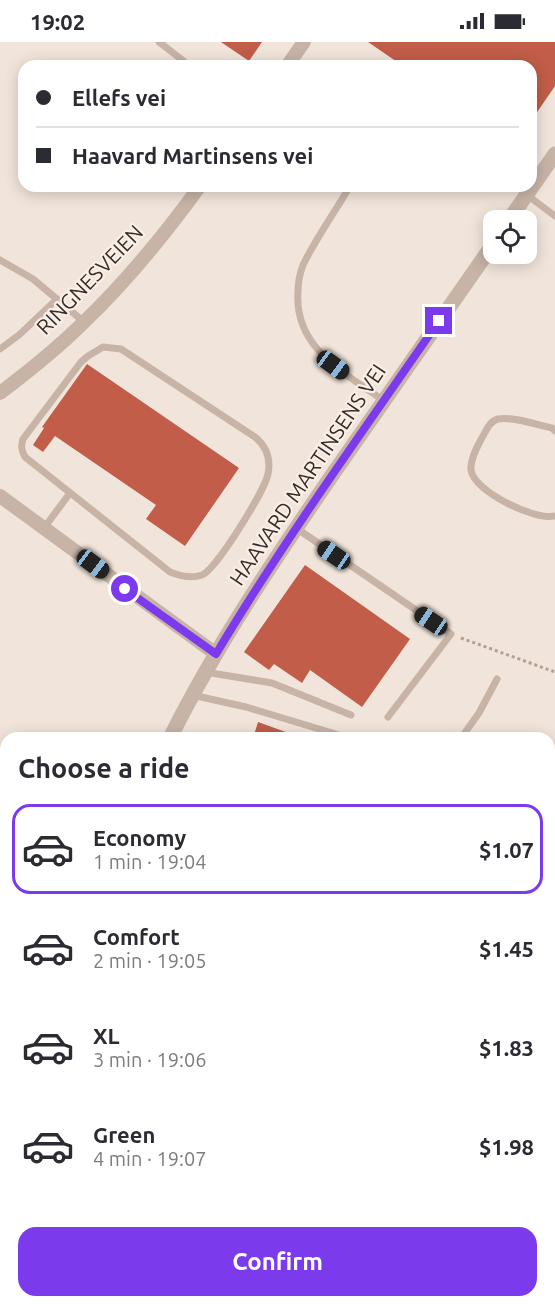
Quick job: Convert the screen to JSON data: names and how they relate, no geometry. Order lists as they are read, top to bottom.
{
  "streets": {
    "street": ["RINGNESVEIEN", "HAAVARD MARTINSENS VEI"]
  },
  "page": {
    "status": "19:02",
    "banner": ["Ellefs vei", "Haavard Martinsens vei"],
    "heading": "Choose a ride",
    "list": [
      {
        "name": "Economy",
        "note": "1 min · 19:04",
        "value": "$1.07"
      },
      {
        "name": "Comfort",
        "note": "2 min · 19:05",
        "value": "$1.45"
      },
      {
        "name": "XL",
        "note": "3 min · 19:06",
        "value": "$1.83"
      },
      {
        "name": "Green",
        "note": "4 min · 19:07",
        "value": "$1.98"
      }
    ],
    "buttons": "Confirm"
  }
}
